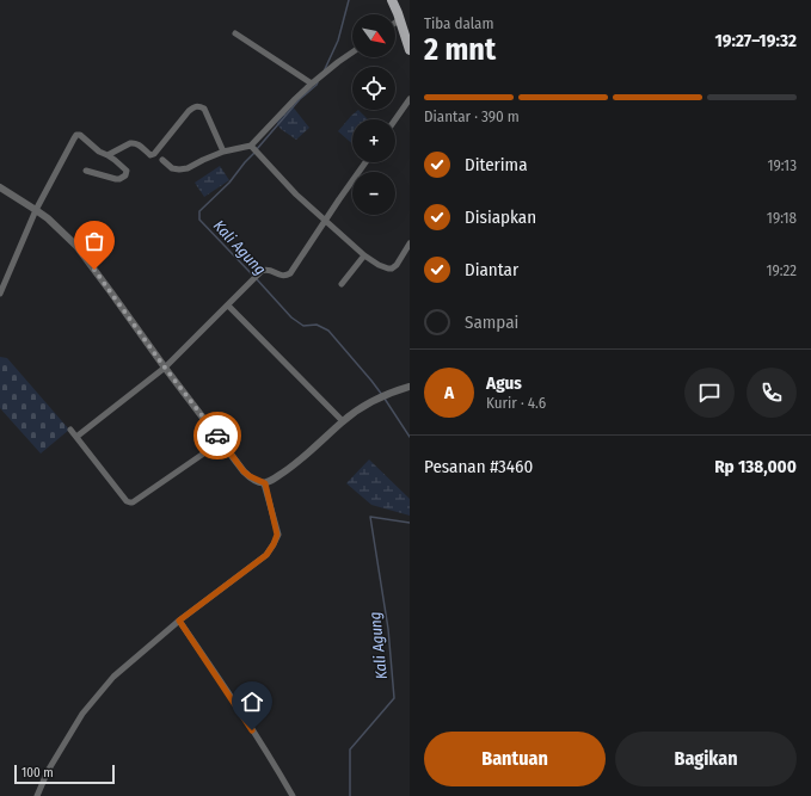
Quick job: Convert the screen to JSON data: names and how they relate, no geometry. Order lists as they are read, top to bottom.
{
  "water": ["Kali Agung"],
  "scale_bar": "100 m",
  "north": "bottom right",
  "page": {
    "heading": ["2 mnt", "Tiba dalam", "19:27–19:32"],
    "panel": [
      "Agus",
      "Kurir · 4.6",
      "Pesanan #3460",
      "Rp 138,000"
    ],
    "map_buttons": ["+", "−"],
    "bar": "Diantar · 390 m",
    "list": [
      ["Diterima", "19:13"],
      ["Disiapkan", "19:18"],
      ["Diantar", "19:22"],
      "Sampai"
    ],
    "round": "A",
    "buttons": ["Bantuan", "Bagikan"],
    "scale": "100 m"
  }
}
